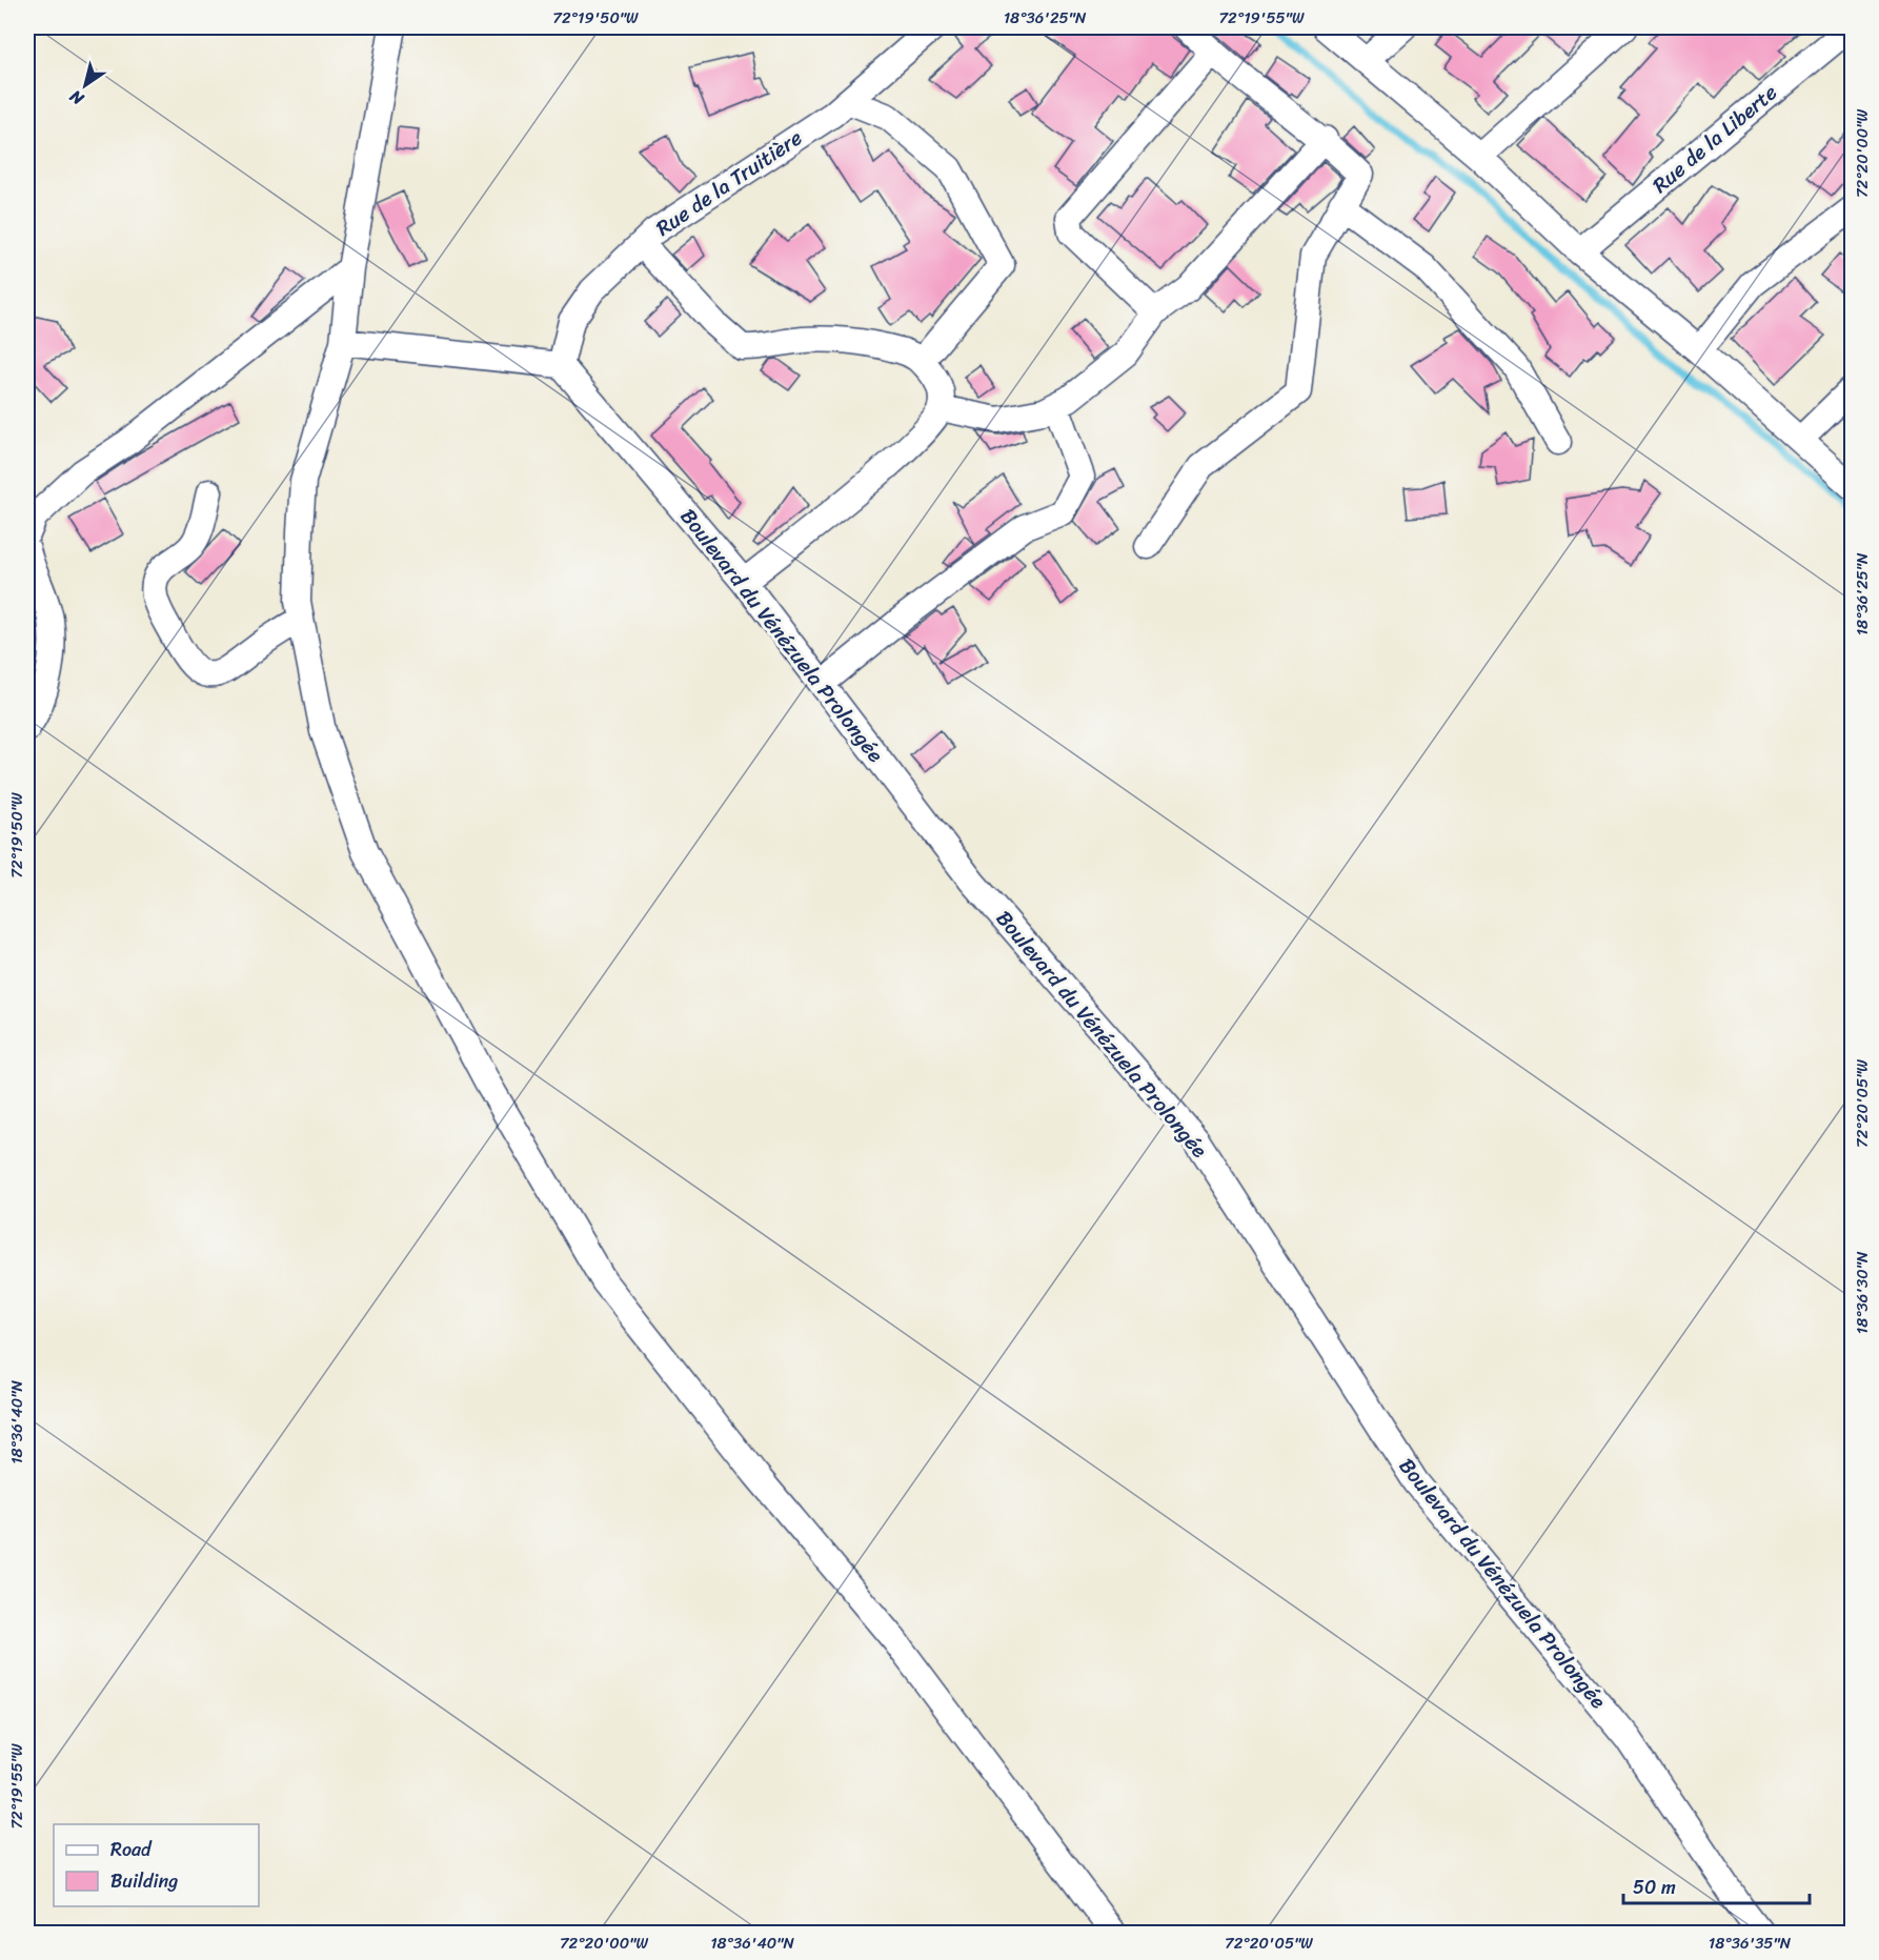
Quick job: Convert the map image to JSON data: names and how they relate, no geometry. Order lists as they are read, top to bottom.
{
  "streets": {
    "street": ["Rue de la Liberte", "Rue de la Truitière", "Boulevard du Vénézuela Prolongée"]
  },
  "crossings": [
    ["Rue de la Truitière", "Boulevard du Vénézuela Prolongée"]
  ],
  "legend": ["Road", "Building"],
  "scale_bar": "50 m",
  "north": "bottom left",
  "coordinates": [
    "72°19'50\"W",
    "18°36'25\"N",
    "72°19'55\"W",
    "72°20'00\"W",
    "72°20'05\"W",
    "18°36'30\"N",
    "18°36'40\"N",
    "18°36'35\"N"
  ]
}
